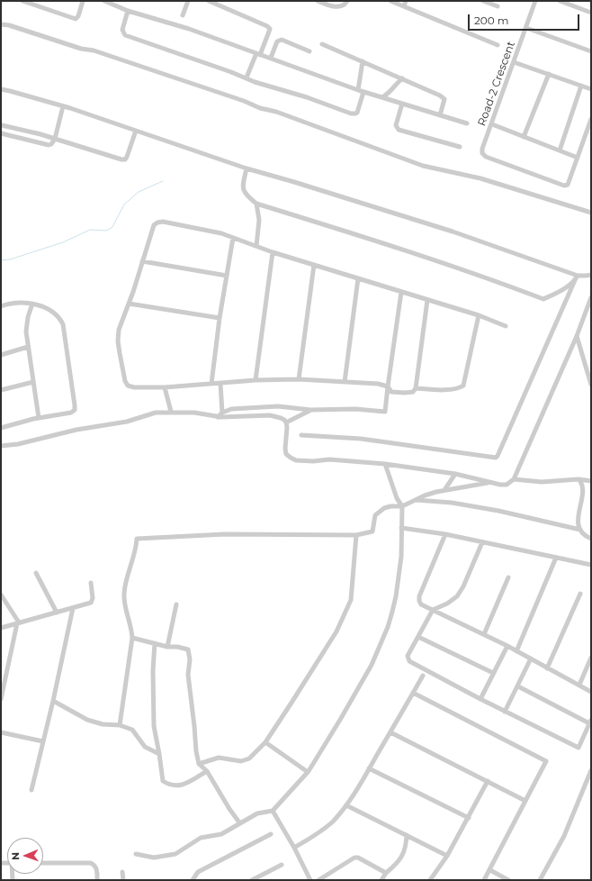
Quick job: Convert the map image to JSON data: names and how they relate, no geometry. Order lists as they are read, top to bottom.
{
  "streets": {
    "street": ["Road-2 Crescent"]
  },
  "scale_bar": "200 m",
  "north": "left"
}
